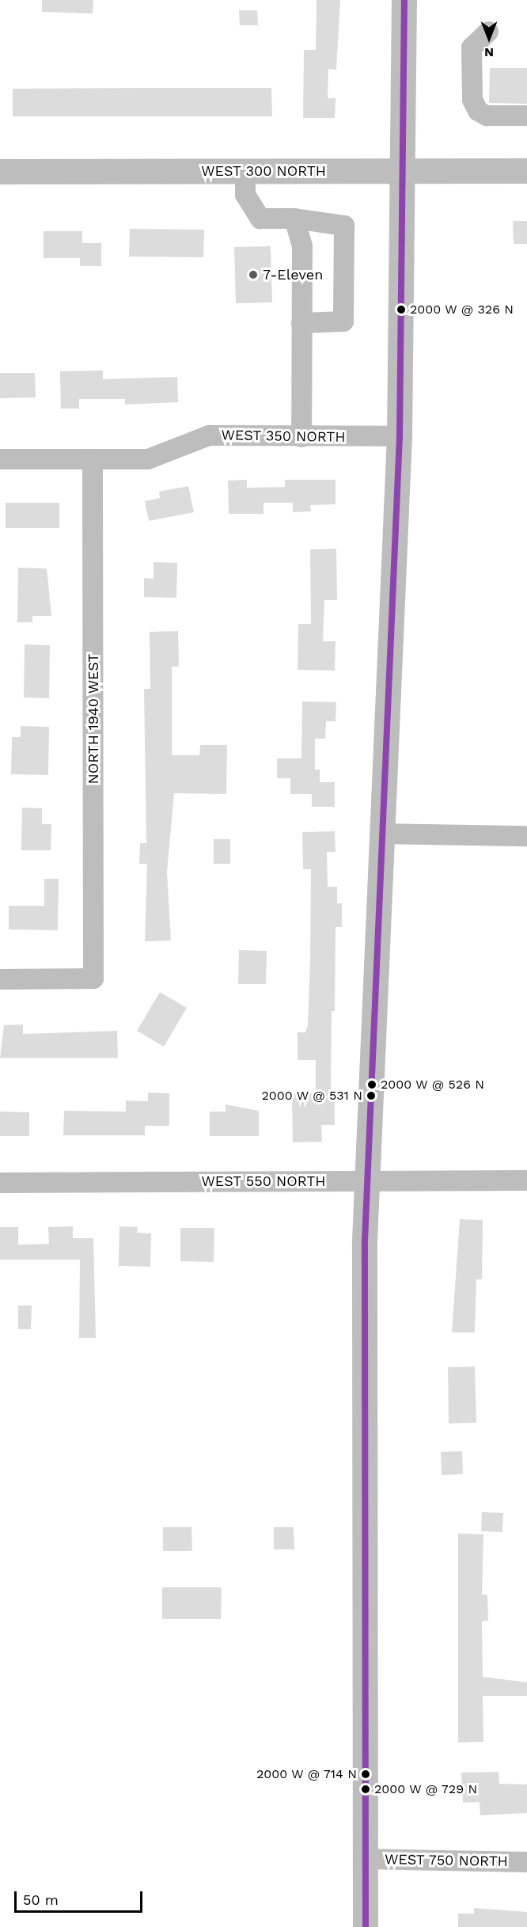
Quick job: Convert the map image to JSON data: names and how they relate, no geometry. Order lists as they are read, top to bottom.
{
  "streets": {
    "main road": ["WEST 300 NORTH"],
    "street": [
      "WEST 350 NORTH",
      "NORTH 1940 WEST",
      "WEST 550 NORTH",
      "WEST 750 NORTH"
    ]
  },
  "crossings": [
    ["WEST 350 NORTH", "NORTH 1940 WEST"]
  ],
  "places": [
    "7-Eleven",
    "2000 W @ 326 N",
    "2000 W @ 526 N",
    "2000 W @ 531 N",
    "2000 W @ 714 N",
    "2000 W @ 729 N"
  ],
  "scale_bar": "50 m",
  "north": "bottom"
}
